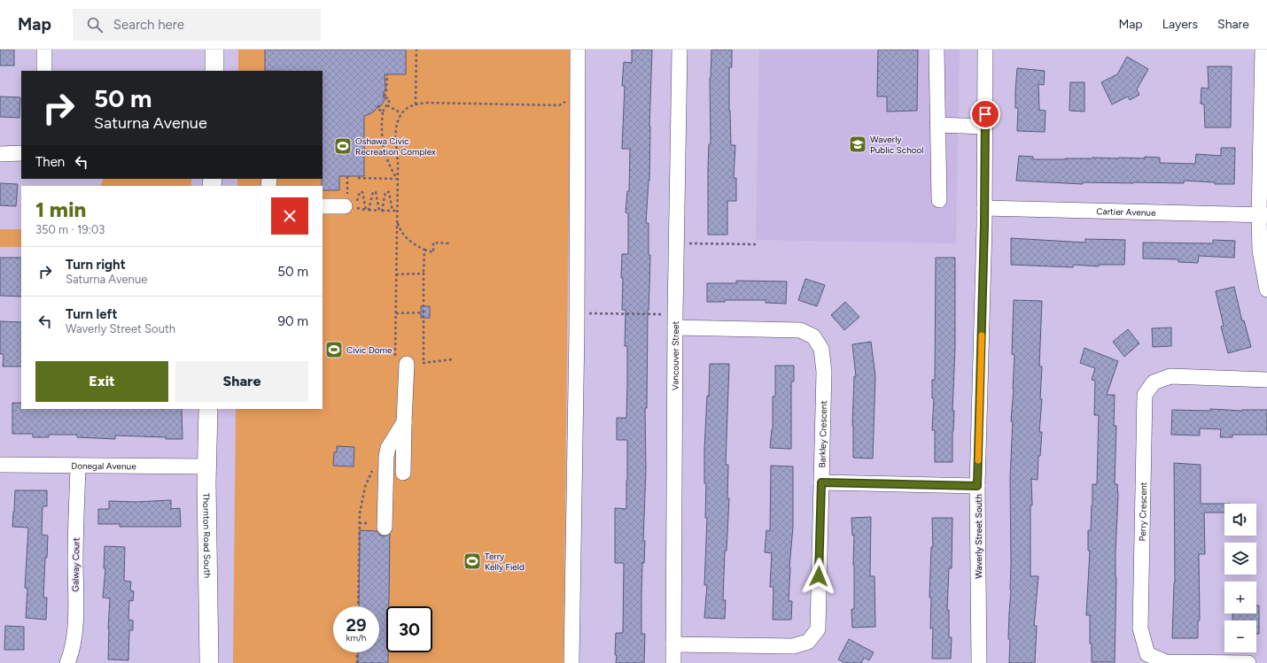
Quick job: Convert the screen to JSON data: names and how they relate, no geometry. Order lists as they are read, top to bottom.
{
  "streets": {
    "main road": ["Thornton Road South"],
    "street": [
      "Cartier Avenue",
      "Vancouver Street",
      "Barkley Crescent",
      "Donegal Avenue",
      "Perry Crescent",
      "Waverly Street South",
      "Galway Court"
    ]
  },
  "crossings": [
    ["Cartier Avenue", "Waverly Street South"],
    ["Vancouver Street", "Barkley Crescent"],
    ["Donegal Avenue", "Thornton Road South"],
    ["Donegal Avenue", "Galway Court"]
  ],
  "places": {
    "school or university": ["Waverly Public School"],
    "sports": ["Oshawa Civic Recreation Complex", "Civic Dome", "Terry Kelly Field"]
  },
  "page": {
    "header": "Map",
    "search": "Search here",
    "nav": ["Map", "Layers", "Share"],
    "turn": ["50 m", "Saturna Avenue"],
    "then": "Then",
    "heading": ["1 min", "350 m · 19:03"],
    "list": [
      {
        "name": "Turn right",
        "note": "Saturna Avenue",
        "value": "50 m"
      },
      {
        "name": "Turn left",
        "note": "Waverly Street South",
        "value": "90 m"
      }
    ],
    "buttons": ["Exit", "Share"],
    "map_buttons": ["+", "−"],
    "speed": "29 km/h",
    "limit": "30"
  }
}
